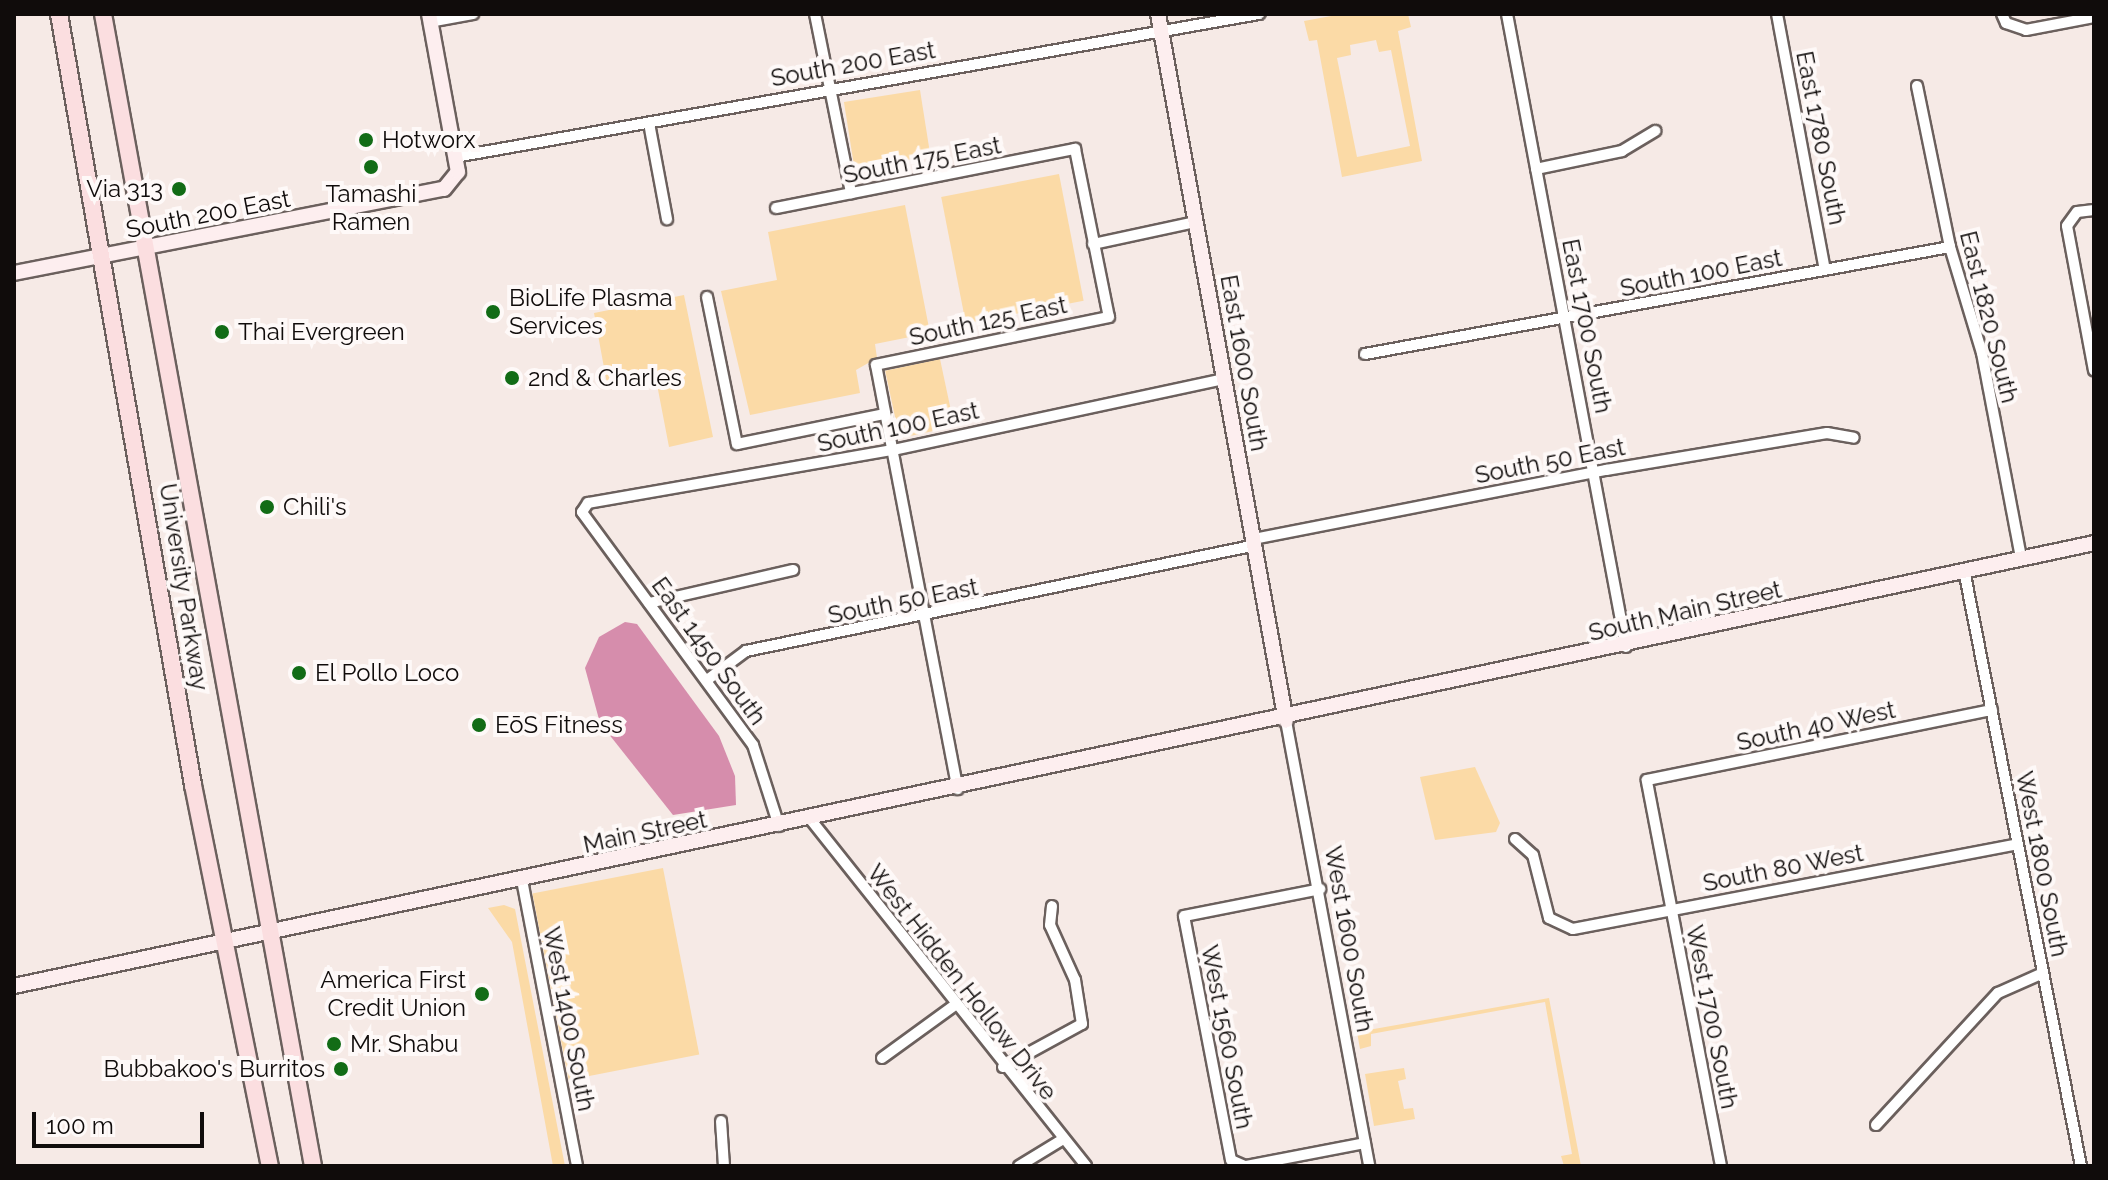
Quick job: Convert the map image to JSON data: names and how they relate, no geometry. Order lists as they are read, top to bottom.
{
  "streets": {
    "main road": ["University Parkway"],
    "street": [
      "South 200 East",
      "East 1780 South",
      "South 175 East",
      "South 100 East",
      "East 1820 South",
      "South 125 East",
      "East 1700 South",
      "East 1600 South",
      "South 50 East",
      "South Main Street",
      "East 1450 South",
      "South 40 West",
      "Main Street",
      "West 1800 South",
      "South 80 West",
      "West 1600 South",
      "West Hidden Hollow Drive",
      "West 1700 South",
      "West 1400 South",
      "West 1560 South"
    ]
  },
  "crossings": [
    ["South 200 East", "East 1600 South"],
    ["South 200 East", "University Parkway"],
    ["East 1780 South", "South 100 East"],
    ["South 175 East", "South 125 East"],
    ["South 100 East", "East 1820 South"],
    ["South 100 East", "East 1700 South"],
    ["South 100 East", "East 1600 South"],
    ["South 100 East", "East 1450 South"],
    ["East 1820 South", "South Main Street"],
    ["East 1700 South", "South 50 East"],
    ["East 1700 South", "South Main Street"],
    ["East 1600 South", "South 50 East"],
    ["East 1600 South", "South Main Street"],
    ["East 1600 South", "Main Street"],
    ["East 1600 South", "West 1600 South"],
    ["South 50 East", "East 1450 South"],
    ["University Parkway", "Main Street"],
    ["South Main Street", "Main Street"],
    ["South Main Street", "West 1800 South"],
    ["South Main Street", "West 1600 South"],
    ["East 1450 South", "Main Street"],
    ["South 40 West", "West 1800 South"],
    ["South 40 West", "West 1700 South"],
    ["Main Street", "West 1600 South"],
    ["Main Street", "West Hidden Hollow Drive"],
    ["Main Street", "West 1400 South"],
    ["West 1800 South", "South 80 West"],
    ["South 80 West", "West 1700 South"],
    ["West 1600 South", "West 1560 South"]
  ],
  "places": [
    "Hotworx",
    "Tamashi Ramen",
    "Via 313",
    "BioLife Plasma Services",
    "Thai Evergreen",
    "2nd & Charles",
    "Chili's",
    "El Pollo Loco",
    "EōS Fitness",
    "America First Credit Union",
    "Mr. Shabu",
    "Bubbakoo's Burritos"
  ],
  "scale_bar": "100 m"
}
